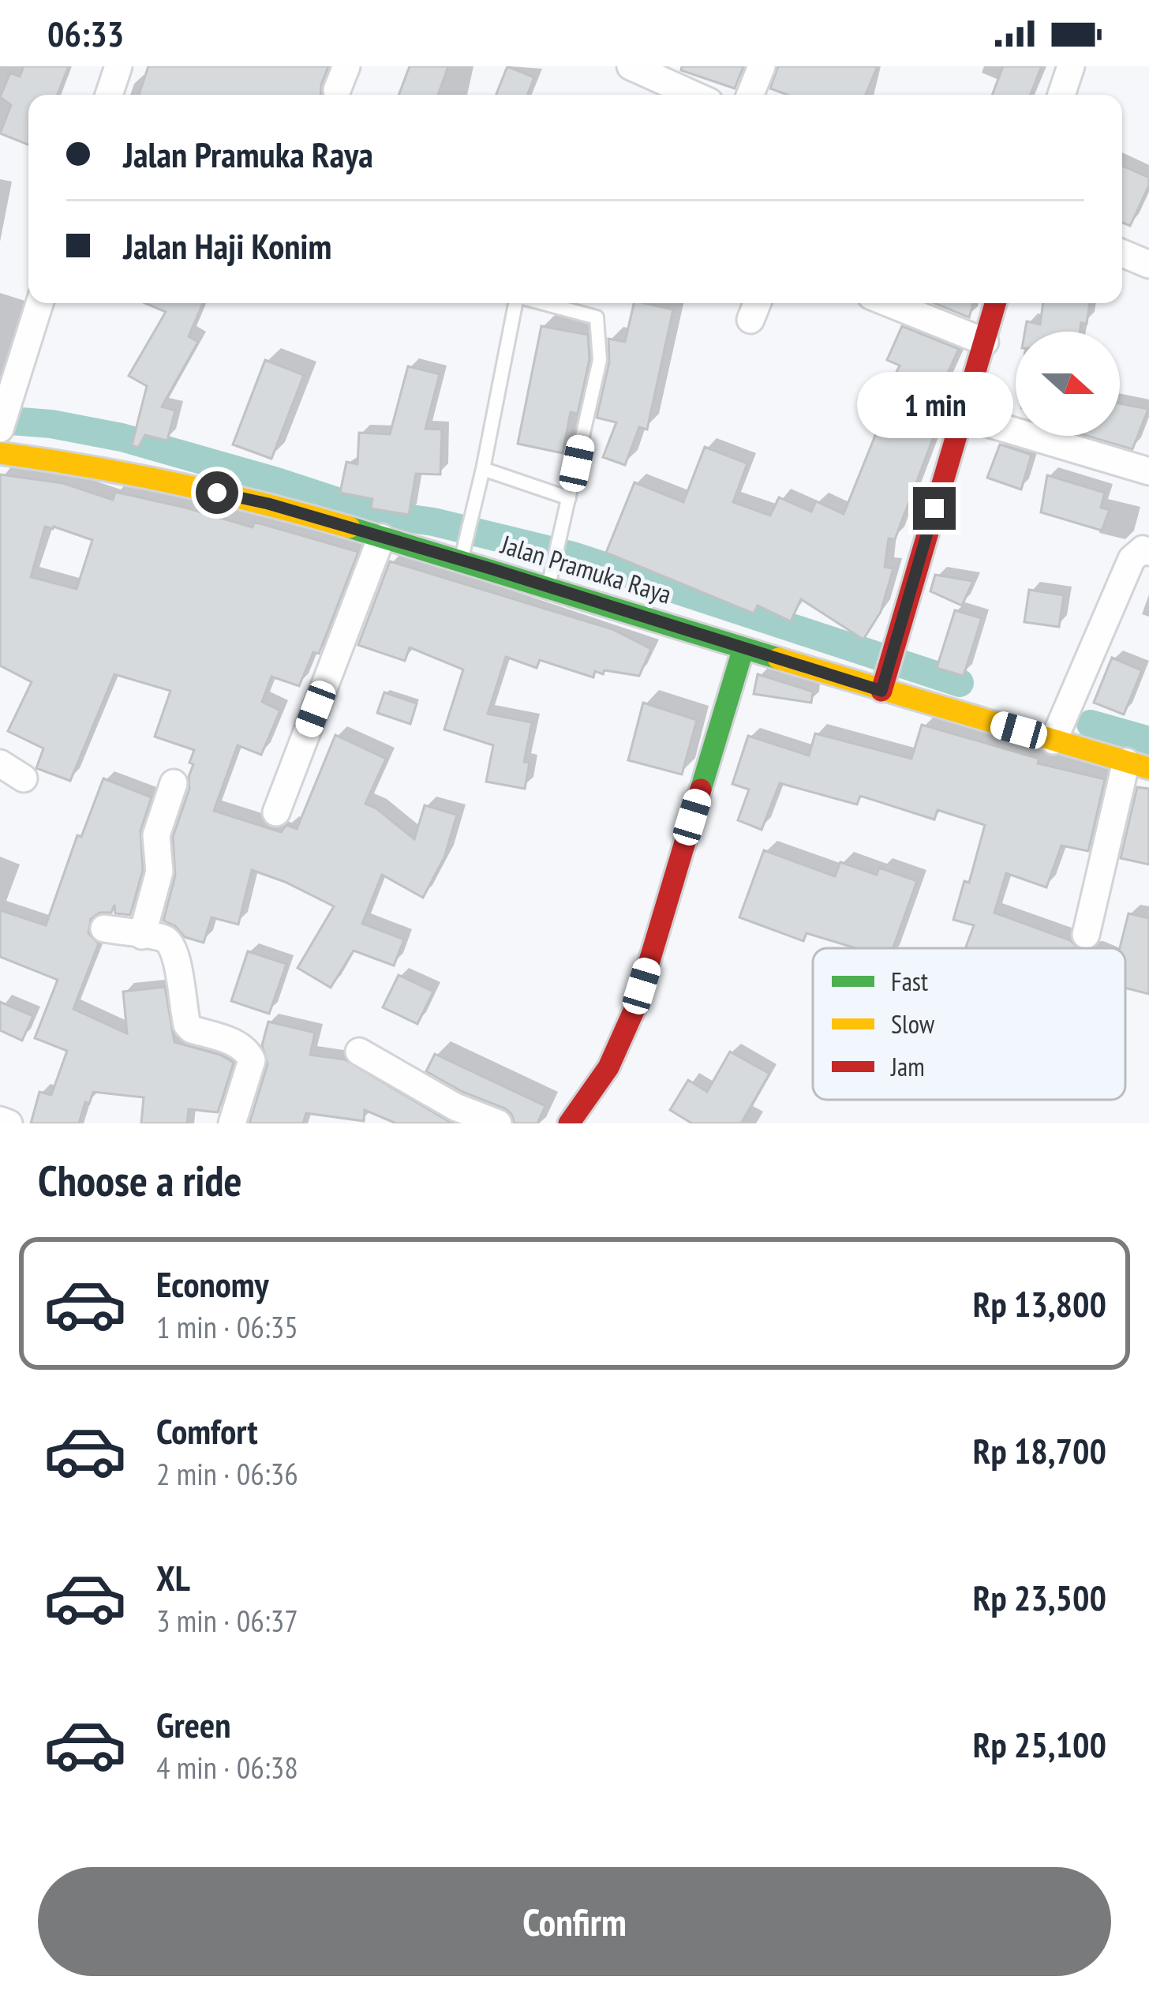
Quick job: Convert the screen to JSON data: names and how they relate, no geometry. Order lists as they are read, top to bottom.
{
  "streets": {
    "street": ["Jalan Pramuka Raya"]
  },
  "legend": ["Fast", "Slow", "Jam"],
  "north": "right",
  "page": {
    "status": "06:33",
    "banner": ["Jalan Pramuka Raya", "Jalan Haji Konim"],
    "bubble": "1 min",
    "heading": "Choose a ride",
    "list": [
      {
        "name": "Economy",
        "note": "1 min · 06:35",
        "value": "Rp 13,800"
      },
      {
        "name": "Comfort",
        "note": "2 min · 06:36",
        "value": "Rp 18,700"
      },
      {
        "name": "XL",
        "note": "3 min · 06:37",
        "value": "Rp 23,500"
      },
      {
        "name": "Green",
        "note": "4 min · 06:38",
        "value": "Rp 25,100"
      }
    ],
    "buttons": "Confirm"
  }
}
